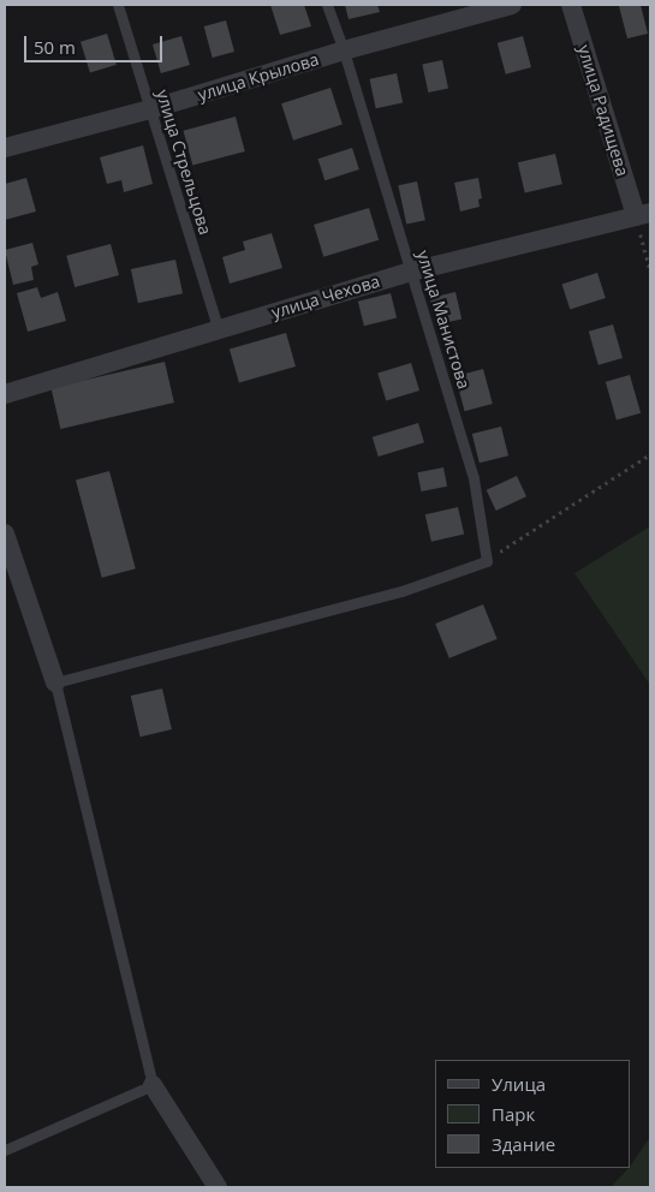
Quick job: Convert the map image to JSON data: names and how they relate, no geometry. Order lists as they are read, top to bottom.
{
  "streets": {
    "street": ["улица Крылова", "улица Радищева", "улица Чехова"],
    "lane": ["улица Стрельцова", "улица Манистова"]
  },
  "crossings": [
    ["улица Крылова", "улица Стрельцова"],
    ["улица Крылова", "улица Манистова"],
    ["улица Радищева", "улица Чехова"],
    ["улица Стрельцова", "улица Чехова"],
    ["улица Чехова", "улица Манистова"]
  ],
  "legend": ["Улица", "Парк", "Здание"],
  "scale_bar": "50 m"
}
